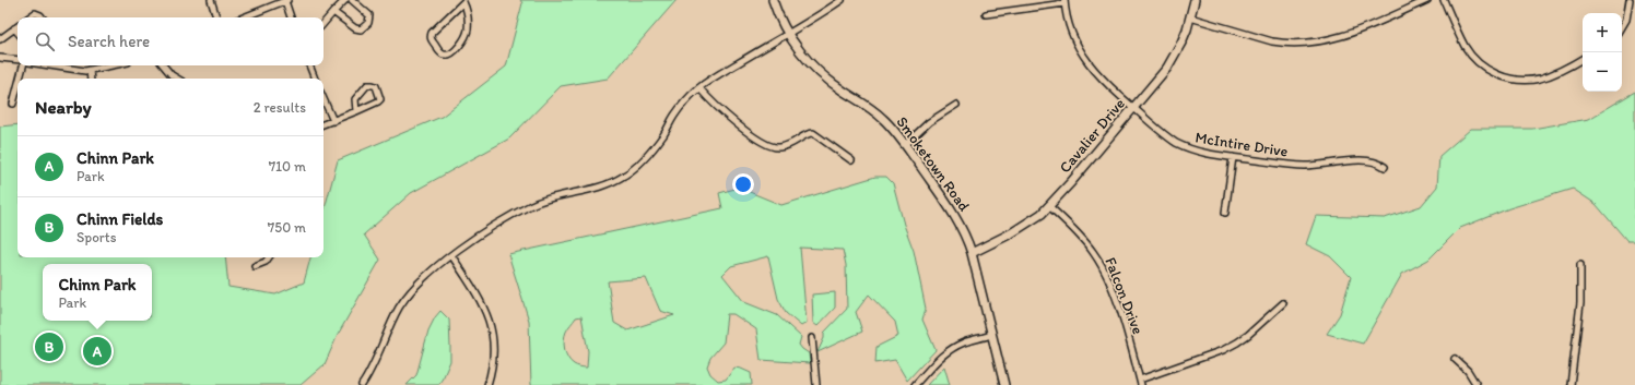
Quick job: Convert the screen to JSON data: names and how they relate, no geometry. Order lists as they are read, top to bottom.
{
  "streets": {
    "main road": ["Cavalier Drive", "Smoketown Road"],
    "street": ["McIntire Drive", "Falcon Drive"]
  },
  "crossings": [
    ["Cavalier Drive", "McIntire Drive"],
    ["Cavalier Drive", "Smoketown Road"],
    ["Cavalier Drive", "Falcon Drive"]
  ],
  "page": {
    "map_buttons": ["+", "−"],
    "search": "Search here",
    "heading": ["Nearby", "2 results"],
    "list": [
      {
        "mark": "A",
        "name": "Chinn Park",
        "note": "Park",
        "value": "710 m"
      },
      {
        "mark": "B",
        "name": "Chinn Fields",
        "note": "Sports",
        "value": "750 m"
      }
    ],
    "popup": ["Chinn Park", "Park"],
    "pins": ["B", "A"]
  }
}
